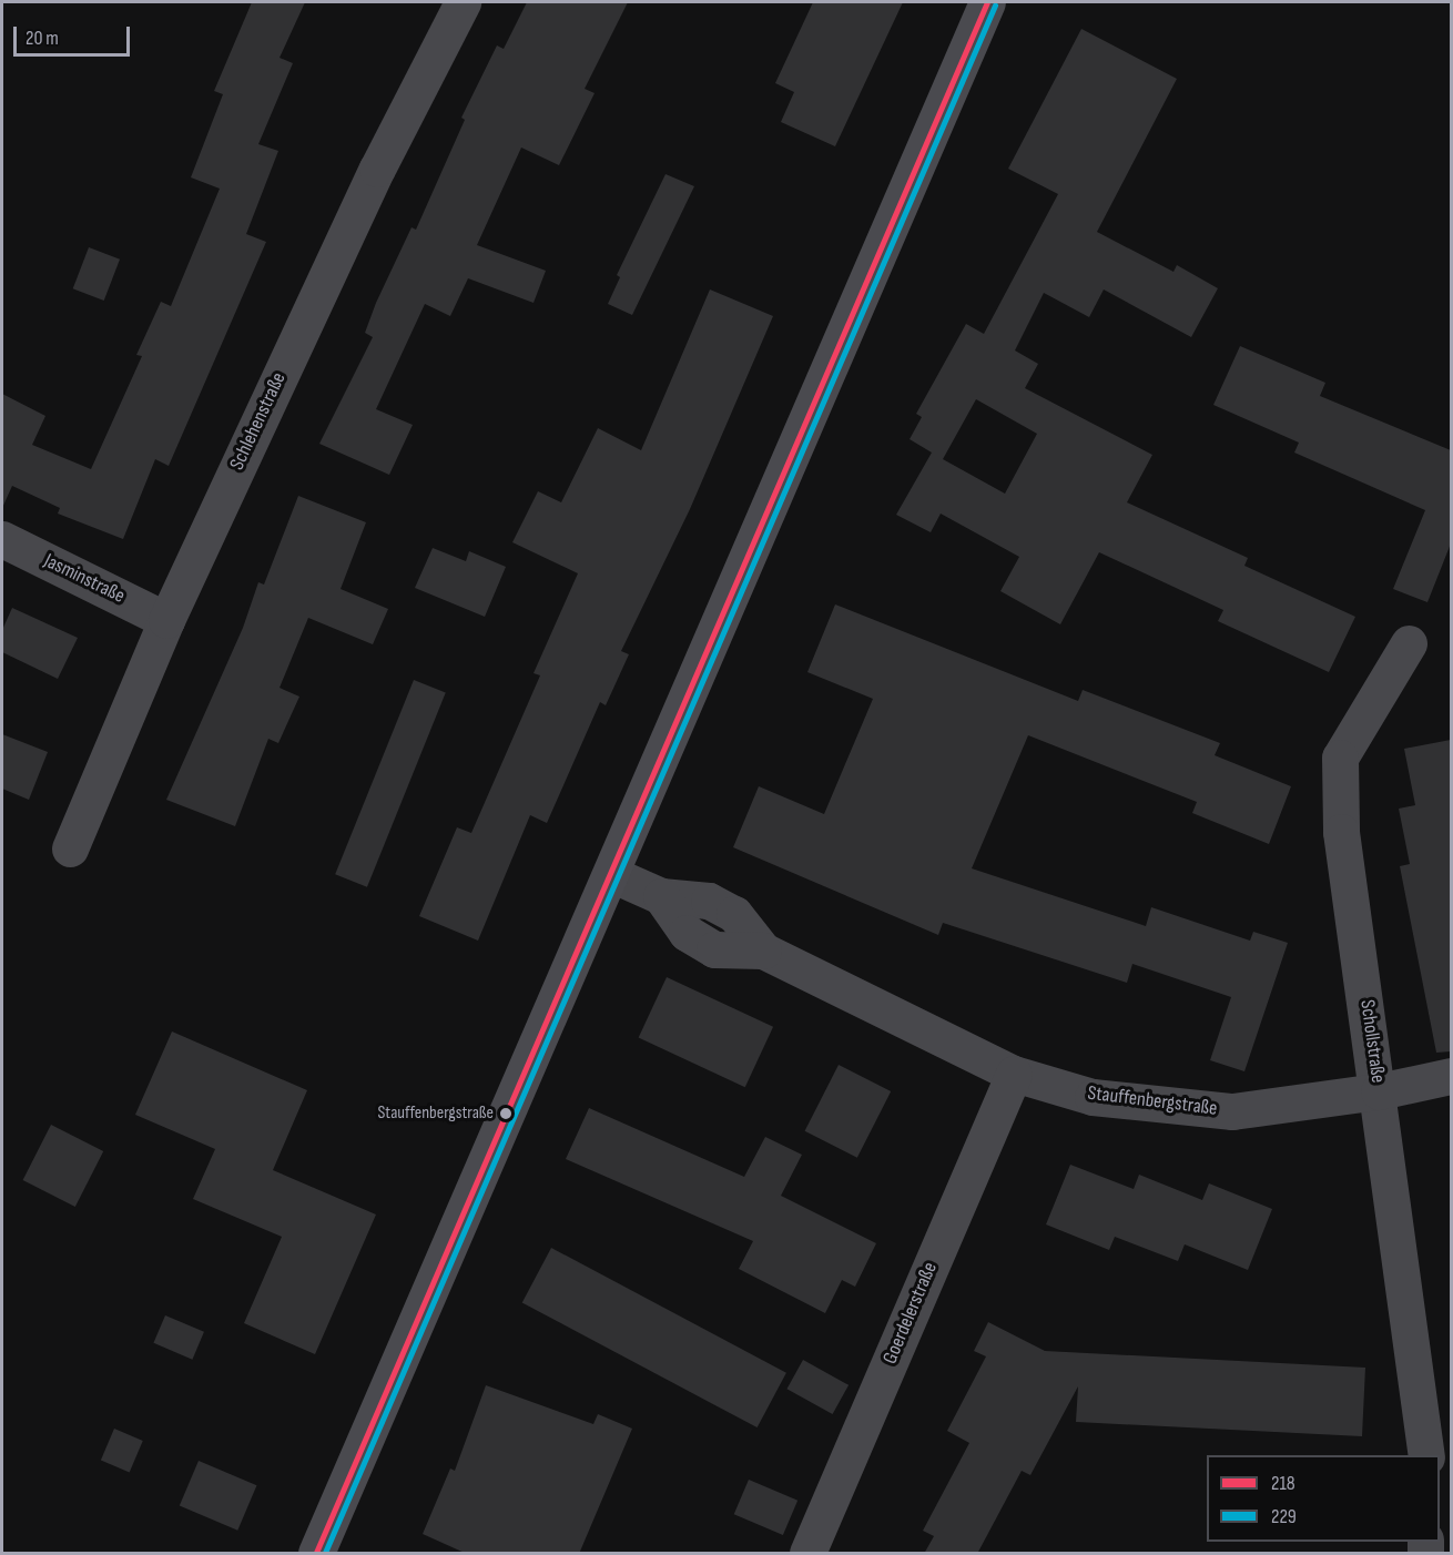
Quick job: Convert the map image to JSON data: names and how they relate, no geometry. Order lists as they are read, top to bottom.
{
  "streets": {
    "street": [
      "Schlehenstraße",
      "Jasminstraße",
      "Schollstraße",
      "Stauffenbergstraße",
      "Goerdelerstraße"
    ]
  },
  "crossings": [
    ["Schlehenstraße", "Jasminstraße"],
    ["Schollstraße", "Stauffenbergstraße"],
    ["Stauffenbergstraße", "Goerdelerstraße"]
  ],
  "places": ["Stauffenbergstraße"],
  "lines": ["transit line 218", "transit line 229"],
  "legend": ["218", "229"],
  "scale_bar": "20 m"
}
